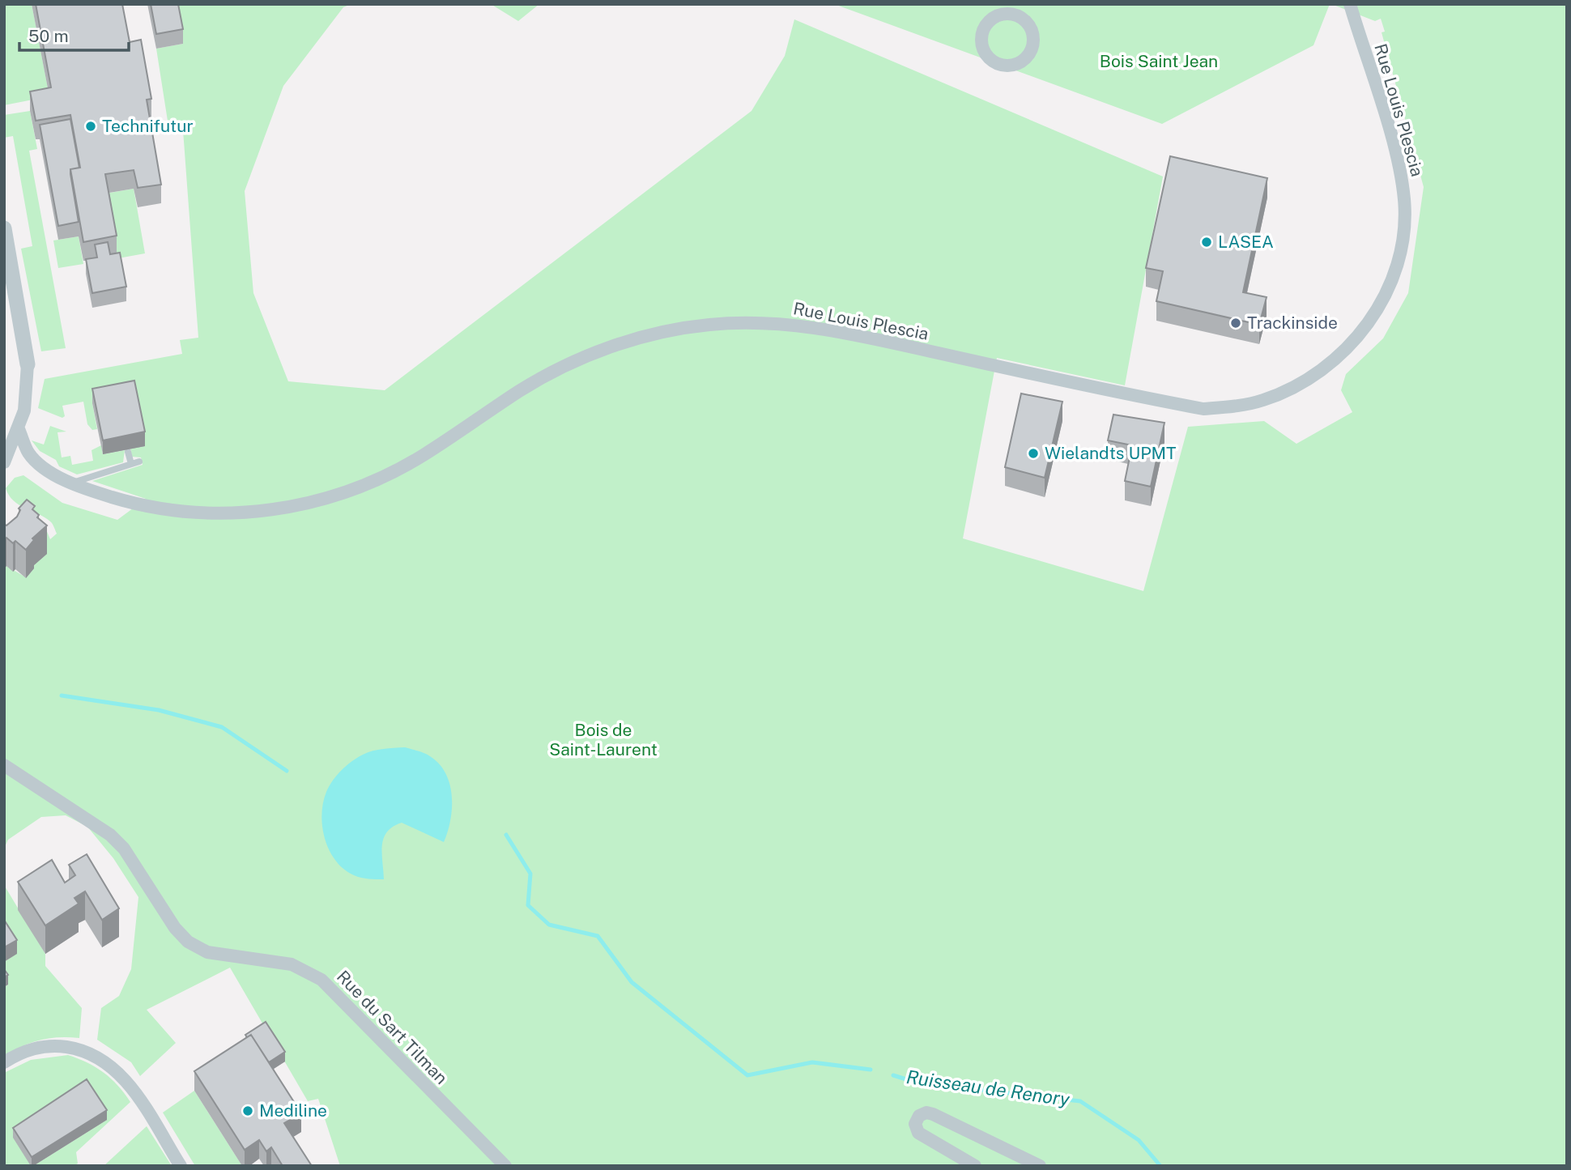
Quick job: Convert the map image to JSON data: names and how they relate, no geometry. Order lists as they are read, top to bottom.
{
  "streets": {
    "street": ["Rue Louis Plescia", "Rue du Sart Tilman"]
  },
  "water": ["Ruisseau de Renory"],
  "parks": ["Bois Saint Jean", "Bois de Saint-Laurent"],
  "places": [
    "Technifutur",
    "LASEA",
    "Trackinside",
    "Wielandts UPMT",
    "Mediline"
  ],
  "scale_bar": "50 m"
}
